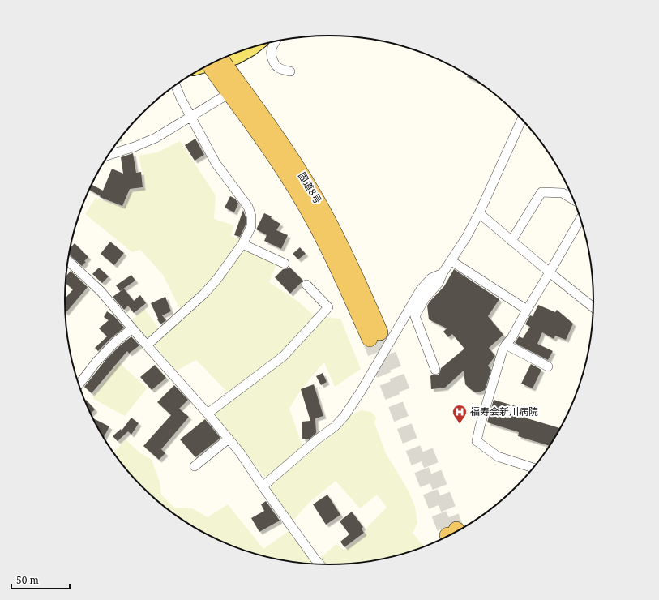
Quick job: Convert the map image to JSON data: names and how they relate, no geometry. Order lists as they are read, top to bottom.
{
  "streets": {
    "highway": ["国道8号"]
  },
  "places": {
    "hospital": ["福寿会新川病院"]
  },
  "scale_bar": "50 m"
}
